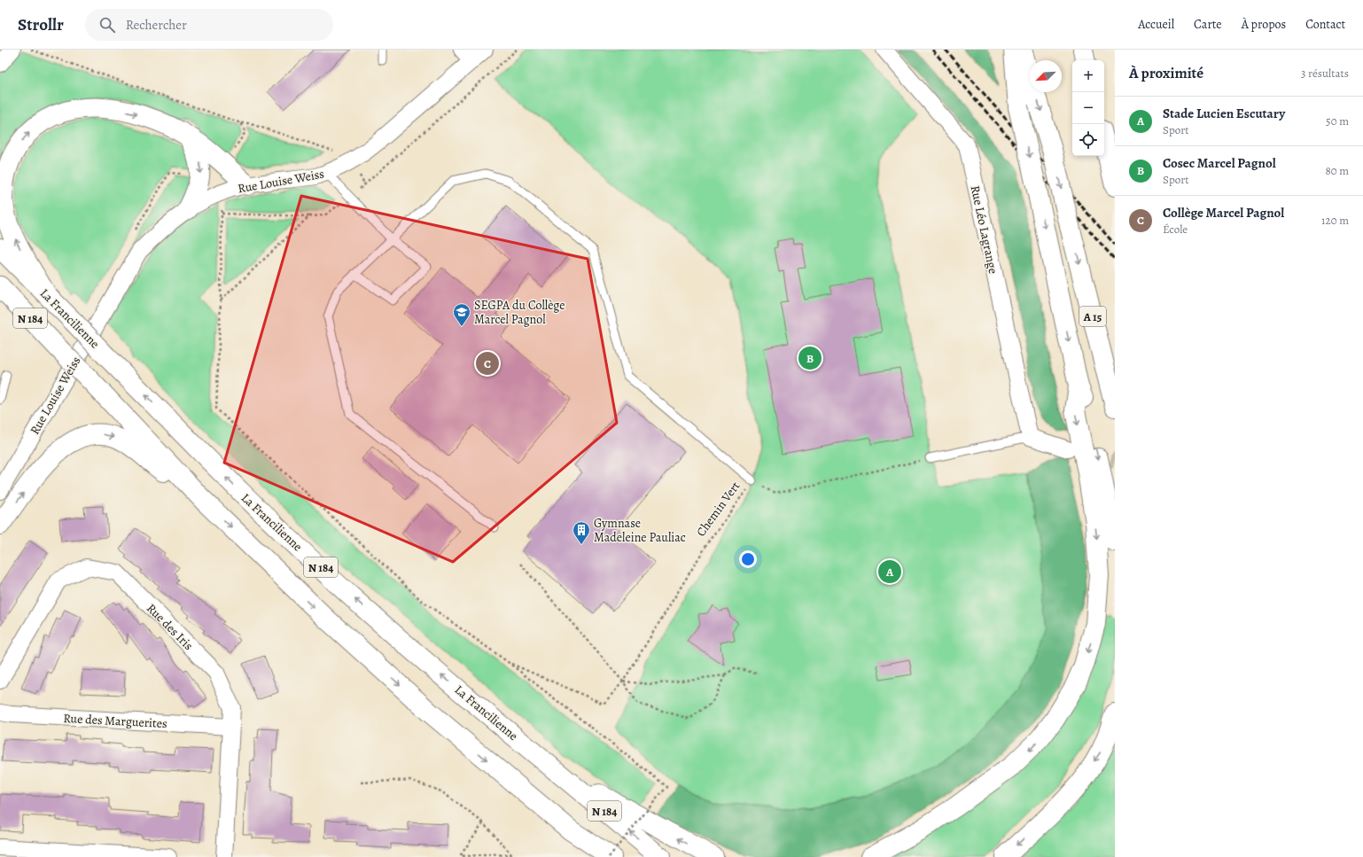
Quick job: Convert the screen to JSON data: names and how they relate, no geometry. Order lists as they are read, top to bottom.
{
  "streets": {
    "highway": ["A 15", "N 184", "La Francilienne"],
    "street": [
      "Rue Louise Weiss",
      "Rue Léo Lagrange",
      "Rue des Iris",
      "Rue des Marguerites"
    ],
    "path": ["Chemin Vert"]
  },
  "crossings": [
    ["Rue des Iris", "Rue des Marguerites"]
  ],
  "places": {
    "school or university": ["SEGPA du Collège Marcel Pagnol"],
    "building": ["Gymnase Madeleine Pauliac"]
  },
  "north": "bottom left",
  "page": {
    "header": "Strollr",
    "search": "Rechercher",
    "nav": [
      "Accueil",
      "Carte",
      "À propos",
      "Contact"
    ],
    "heading": ["À proximité", "3 résultats"],
    "map_buttons": ["+", "−"],
    "list": [
      {
        "mark": "A",
        "name": "Stade Lucien Escutary",
        "note": "Sport",
        "value": "50 m"
      },
      {
        "mark": "B",
        "name": "Cosec Marcel Pagnol",
        "note": "Sport",
        "value": "80 m"
      },
      {
        "mark": "C",
        "name": "Collège Marcel Pagnol",
        "note": "École",
        "value": "120 m"
      }
    ],
    "pins": ["B", "C", "A"]
  }
}
